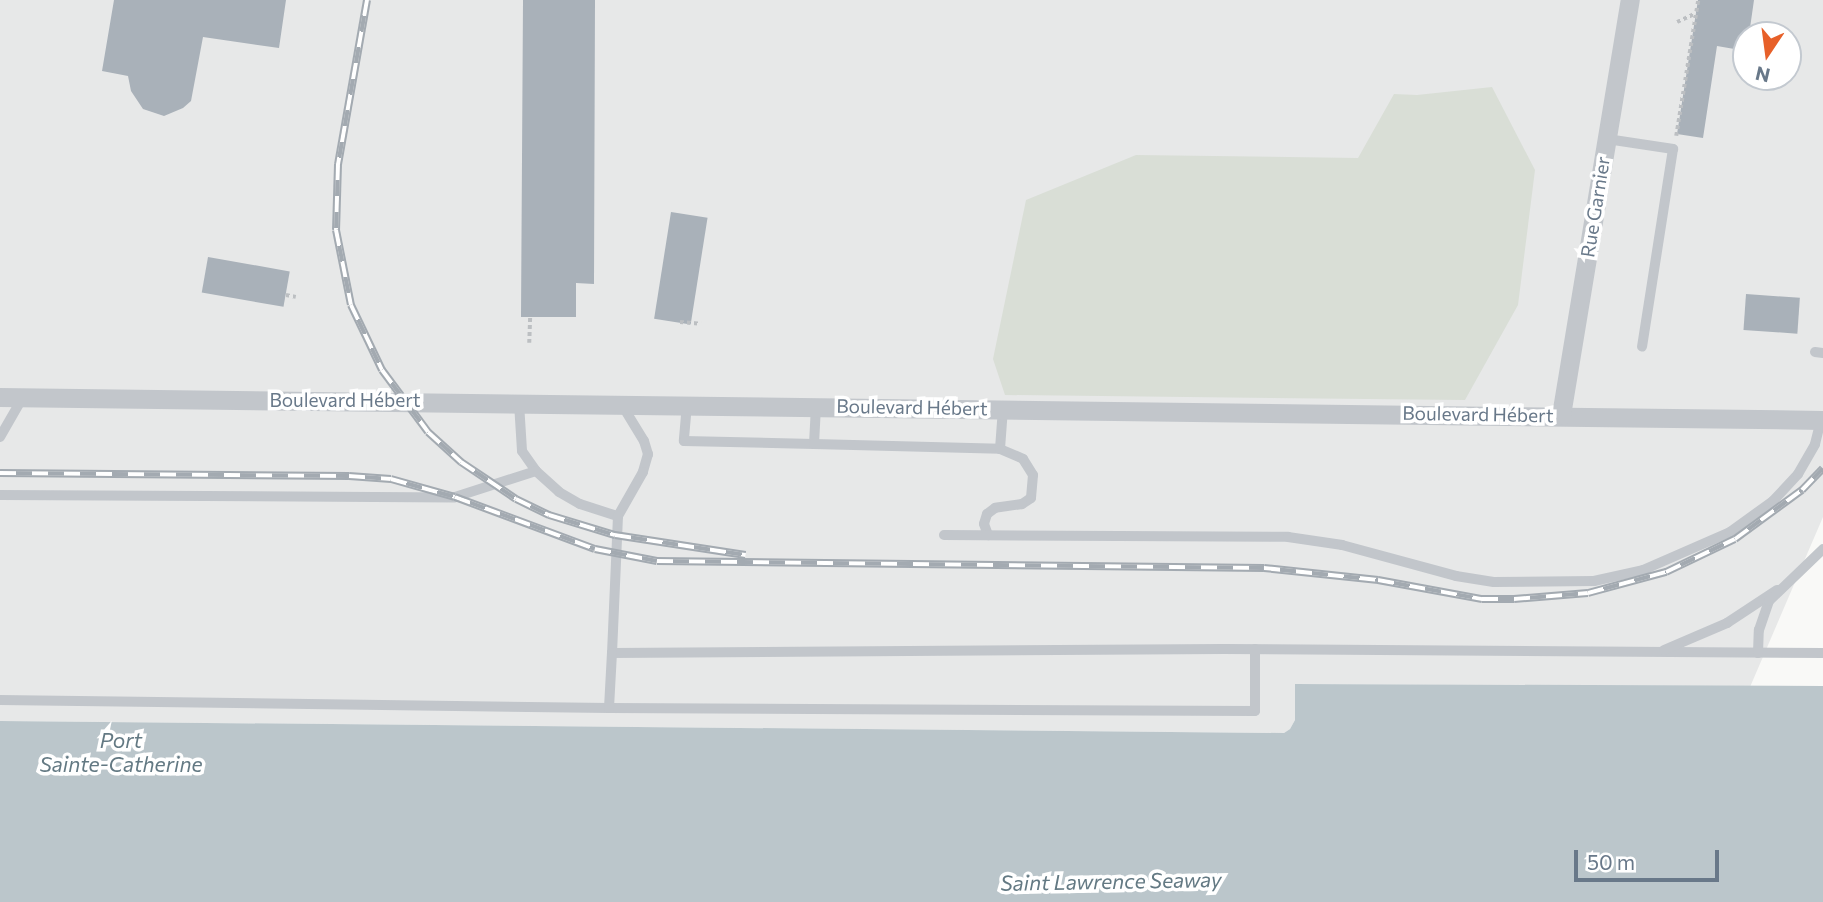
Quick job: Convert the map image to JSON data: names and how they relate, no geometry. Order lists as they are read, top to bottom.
{
  "streets": {
    "street": ["Rue Garnier", "Boulevard Hébert"]
  },
  "crossings": [
    ["Rue Garnier", "Boulevard Hébert"]
  ],
  "water": ["Port Sainte-Catherine", "Saint Lawrence Seaway"],
  "scale_bar": "50 m",
  "north": "bottom"
}
